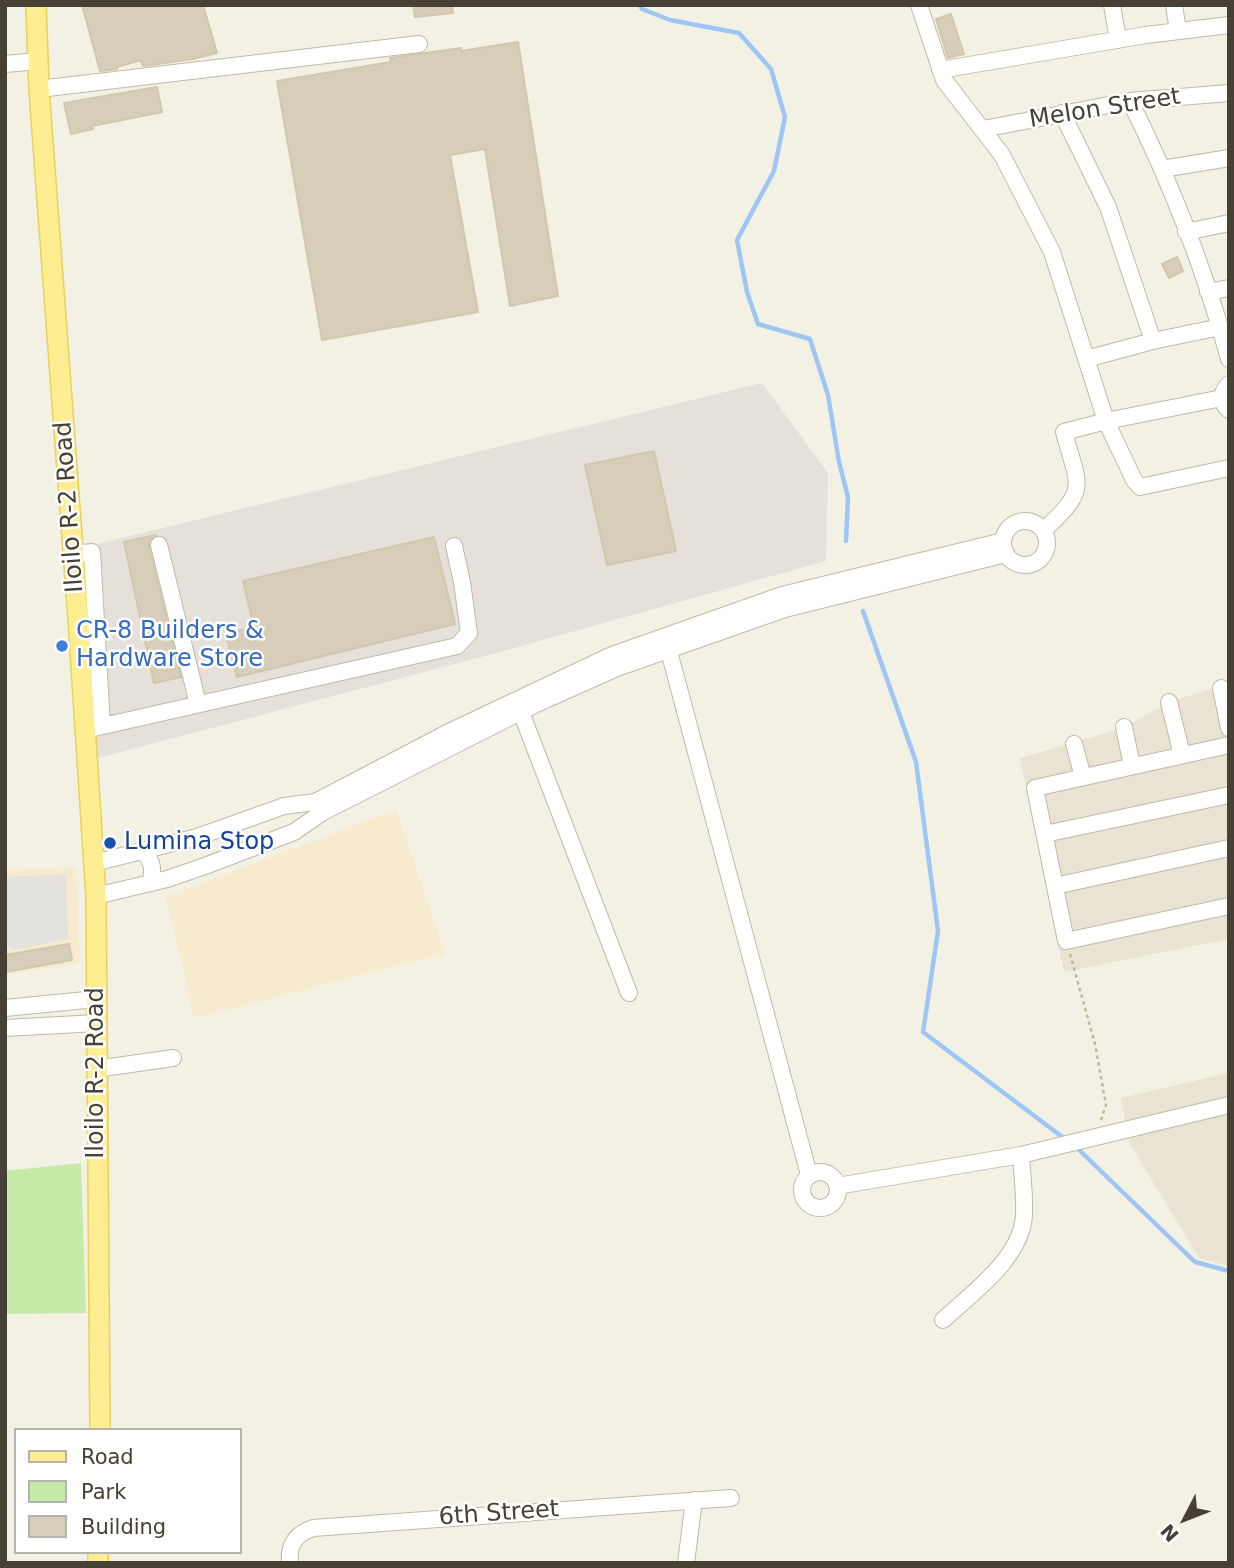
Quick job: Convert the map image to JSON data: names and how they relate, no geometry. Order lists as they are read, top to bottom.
{
  "streets": {
    "main road": ["Iloilo R-2 Road"],
    "street": ["Melon Street", "6th Street"]
  },
  "places": ["CR-8 Builders & Hardware Store", "Lumina Stop"],
  "legend": ["Road", "Park", "Building"],
  "north": "bottom left"
}
